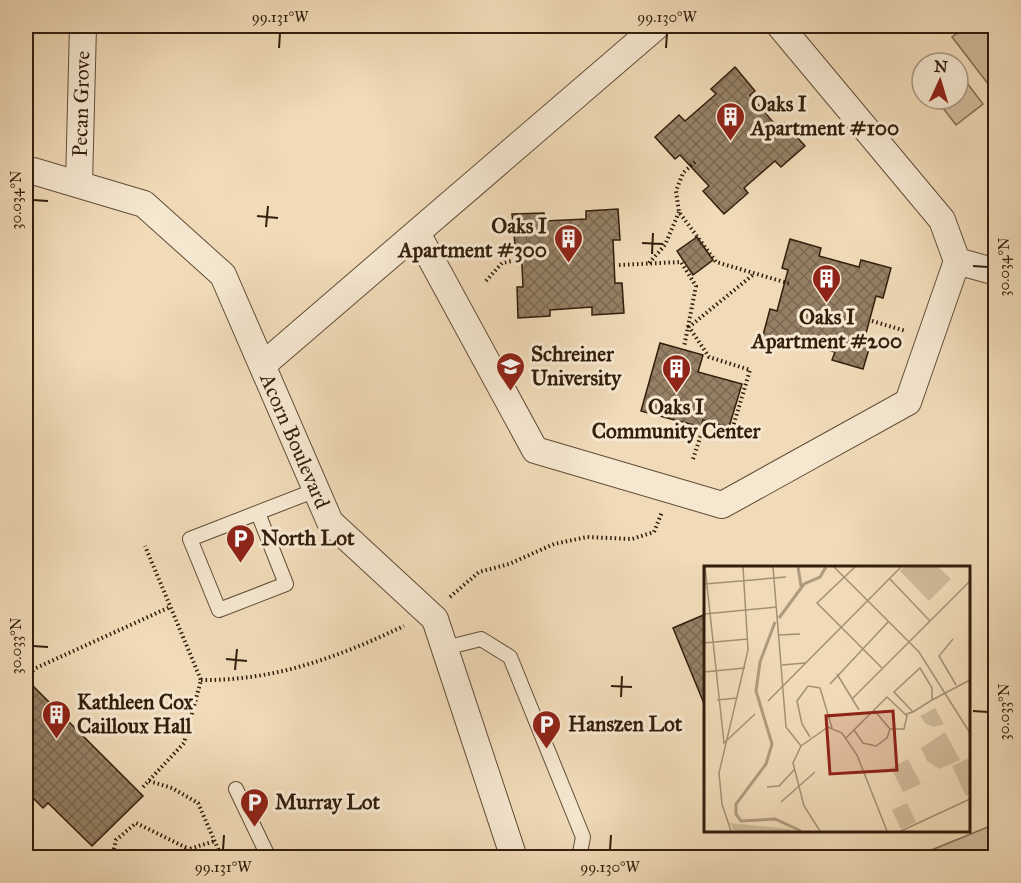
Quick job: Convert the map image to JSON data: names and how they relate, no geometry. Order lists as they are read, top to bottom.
{
  "streets": {
    "street": ["Pecan Grove", "Acorn Boulevard"]
  },
  "crossings": [
    ["Pecan Grove", "Acorn Boulevard"]
  ],
  "places": {
    "building": [
      "Oaks I Apartment #100",
      "Oaks I Apartment #300",
      "Oaks I Apartment #200",
      "Oaks I Community Center",
      "Kathleen Cox Cailloux Hall"
    ],
    "school or university": ["Schreiner University"],
    "parking": ["North Lot", "Hanszen Lot", "Murray Lot"]
  },
  "north": "top",
  "coordinates": [
    "99.131°W",
    "99.130°W",
    "30.034°N",
    "30.033°N"
  ]
}
